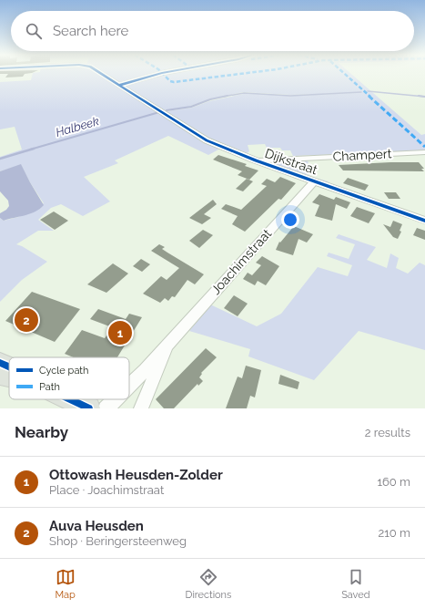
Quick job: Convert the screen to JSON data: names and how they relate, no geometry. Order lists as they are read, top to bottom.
{
  "streets": {
    "street": ["Champert", "Dijkstraat", "Joachimstraat"]
  },
  "crossings": [
    ["Champert", "Dijkstraat"],
    ["Dijkstraat", "Joachimstraat"]
  ],
  "water": ["Halbeek"],
  "legend": ["Cycle path", "Path"],
  "page": {
    "search": "Search here",
    "pins": ["2", "1"],
    "heading": ["Nearby", "2 results"],
    "list": [
      {
        "mark": "1",
        "name": "Ottowash Heusden-Zolder",
        "note": "Place · Joachimstraat",
        "value": "160 m"
      },
      {
        "mark": "2",
        "name": "Auva Heusden",
        "note": "Shop · Beringersteenweg",
        "value": "210 m"
      }
    ],
    "nav": ["Map", "Directions", "Saved"]
  }
}
